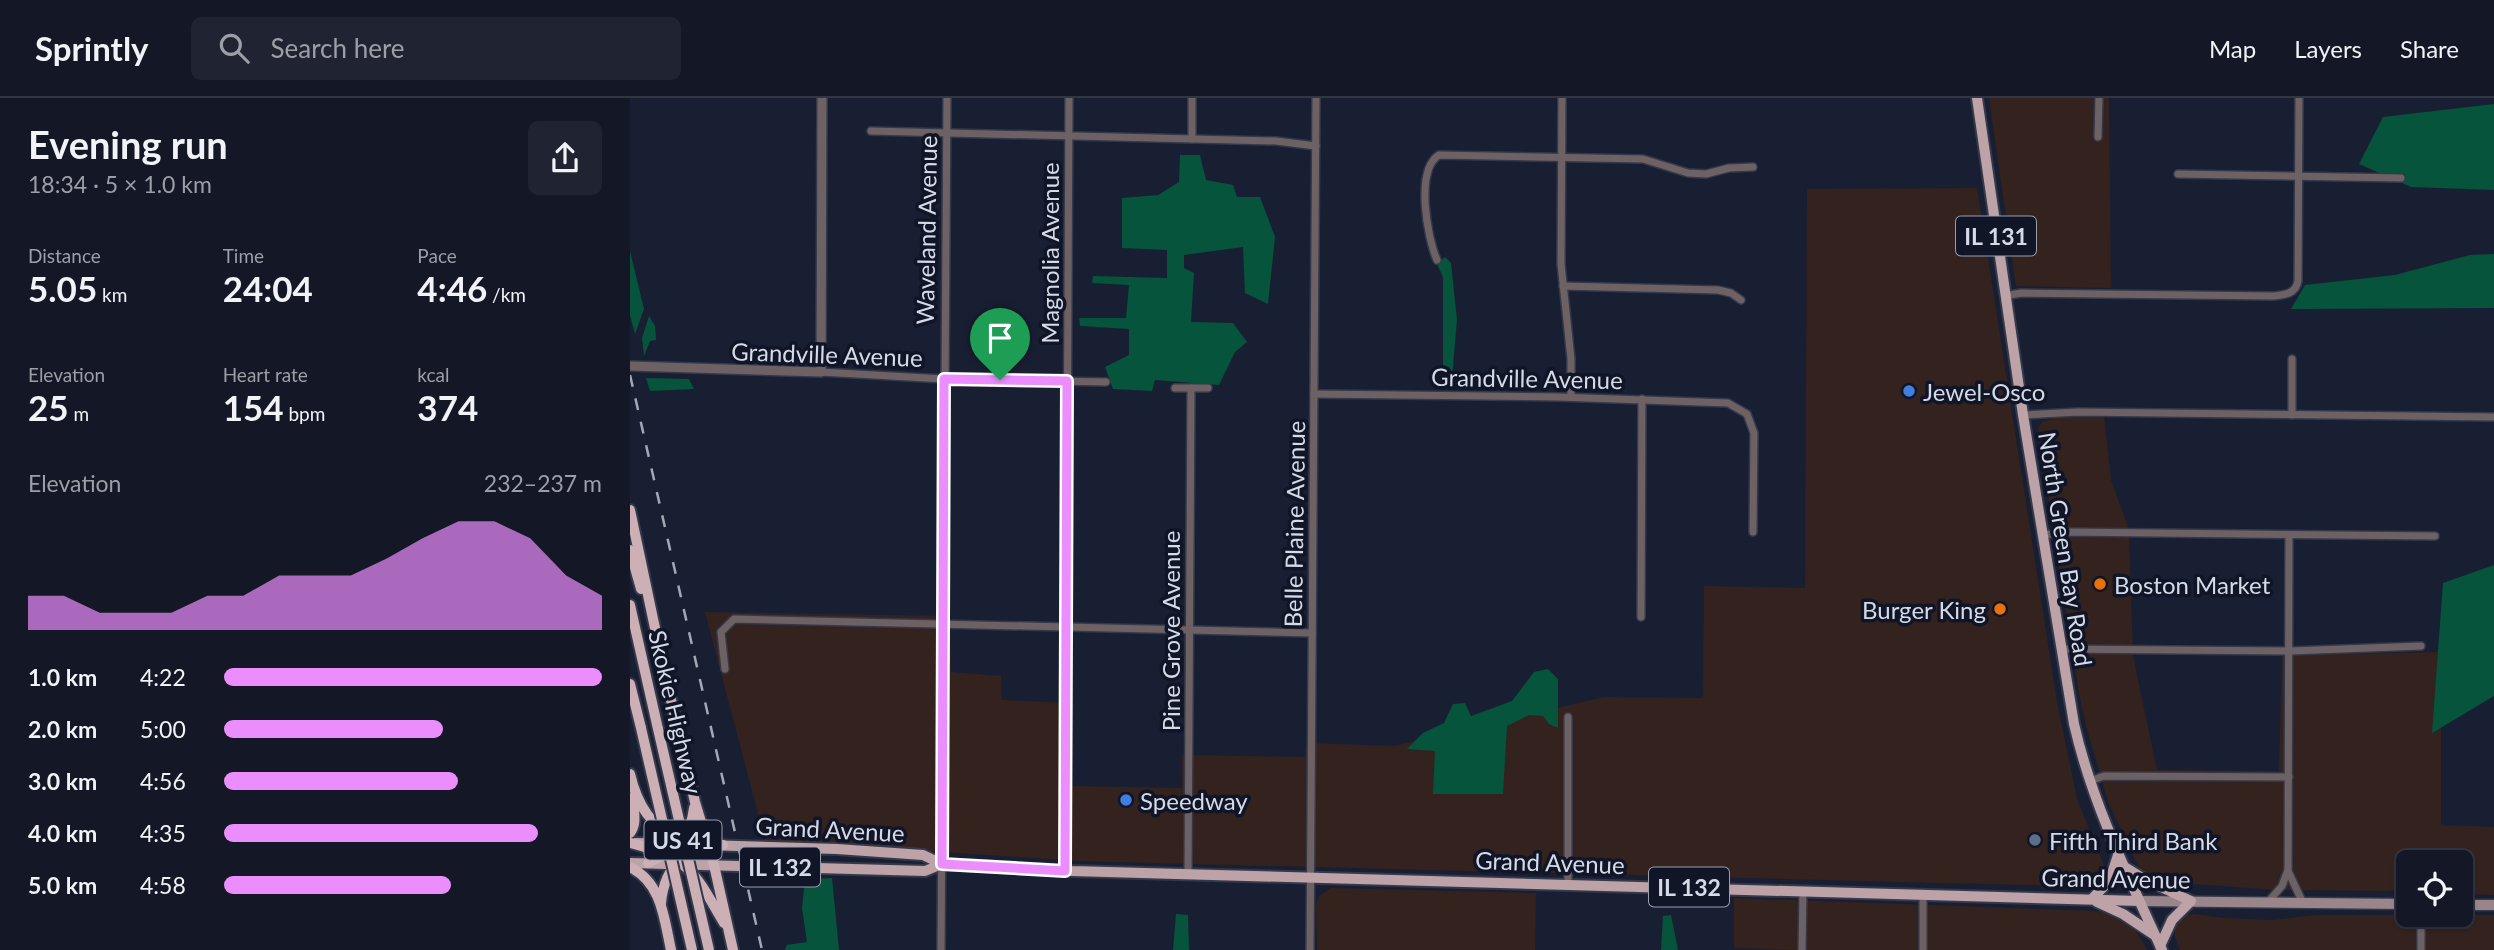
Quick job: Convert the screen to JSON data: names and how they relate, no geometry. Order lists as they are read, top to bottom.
{
  "streets": {
    "highway": ["Skokie Highway", "US 41"],
    "main road": [
      "IL 131",
      "North Green Bay Road",
      "Grand Avenue",
      "IL 132"
    ],
    "street": [
      "Waveland Avenue",
      "Magnolia Avenue",
      "Grandville Avenue",
      "Belle Plaine Avenue",
      "Pine Grove Avenue"
    ]
  },
  "crossings": [
    ["Waveland Avenue", "Grandville Avenue"],
    ["Waveland Avenue", "Grand Avenue"],
    ["Magnolia Avenue", "Grandville Avenue"],
    ["Magnolia Avenue", "Grand Avenue"],
    ["Grandville Avenue", "Belle Plaine Avenue"],
    ["Belle Plaine Avenue", "Grand Avenue"],
    ["North Green Bay Road", "Grand Avenue"],
    ["Pine Grove Avenue", "Grand Avenue"]
  ],
  "places": [
    "Jewel-Osco",
    "Boston Market",
    "Burger King",
    "Speedway",
    "Fifth Third Bank"
  ],
  "page": {
    "header": "Sprintly",
    "search": "Search here",
    "nav": ["Map", "Layers", "Share"],
    "heading": ["Evening run", "18:34 · 5 × 1.0 km"],
    "stats": [
      ["Distance", "5.05 km"],
      ["Time", "24:04"],
      ["Pace", "4:46 /km"],
      ["Elevation", "25 m"],
      ["Heart rate", "154 bpm"],
      ["kcal", "374"]
    ],
    "chart": ["Elevation", "232–237 m"],
    "list": [
      {
        "name": "1.0 km",
        "note": "4:22"
      },
      {
        "name": "2.0 km",
        "note": "5:00"
      },
      {
        "name": "3.0 km",
        "note": "4:56"
      },
      {
        "name": "4.0 km",
        "note": "4:35"
      },
      {
        "name": "5.0 km",
        "note": "4:58"
      }
    ]
  }
}
